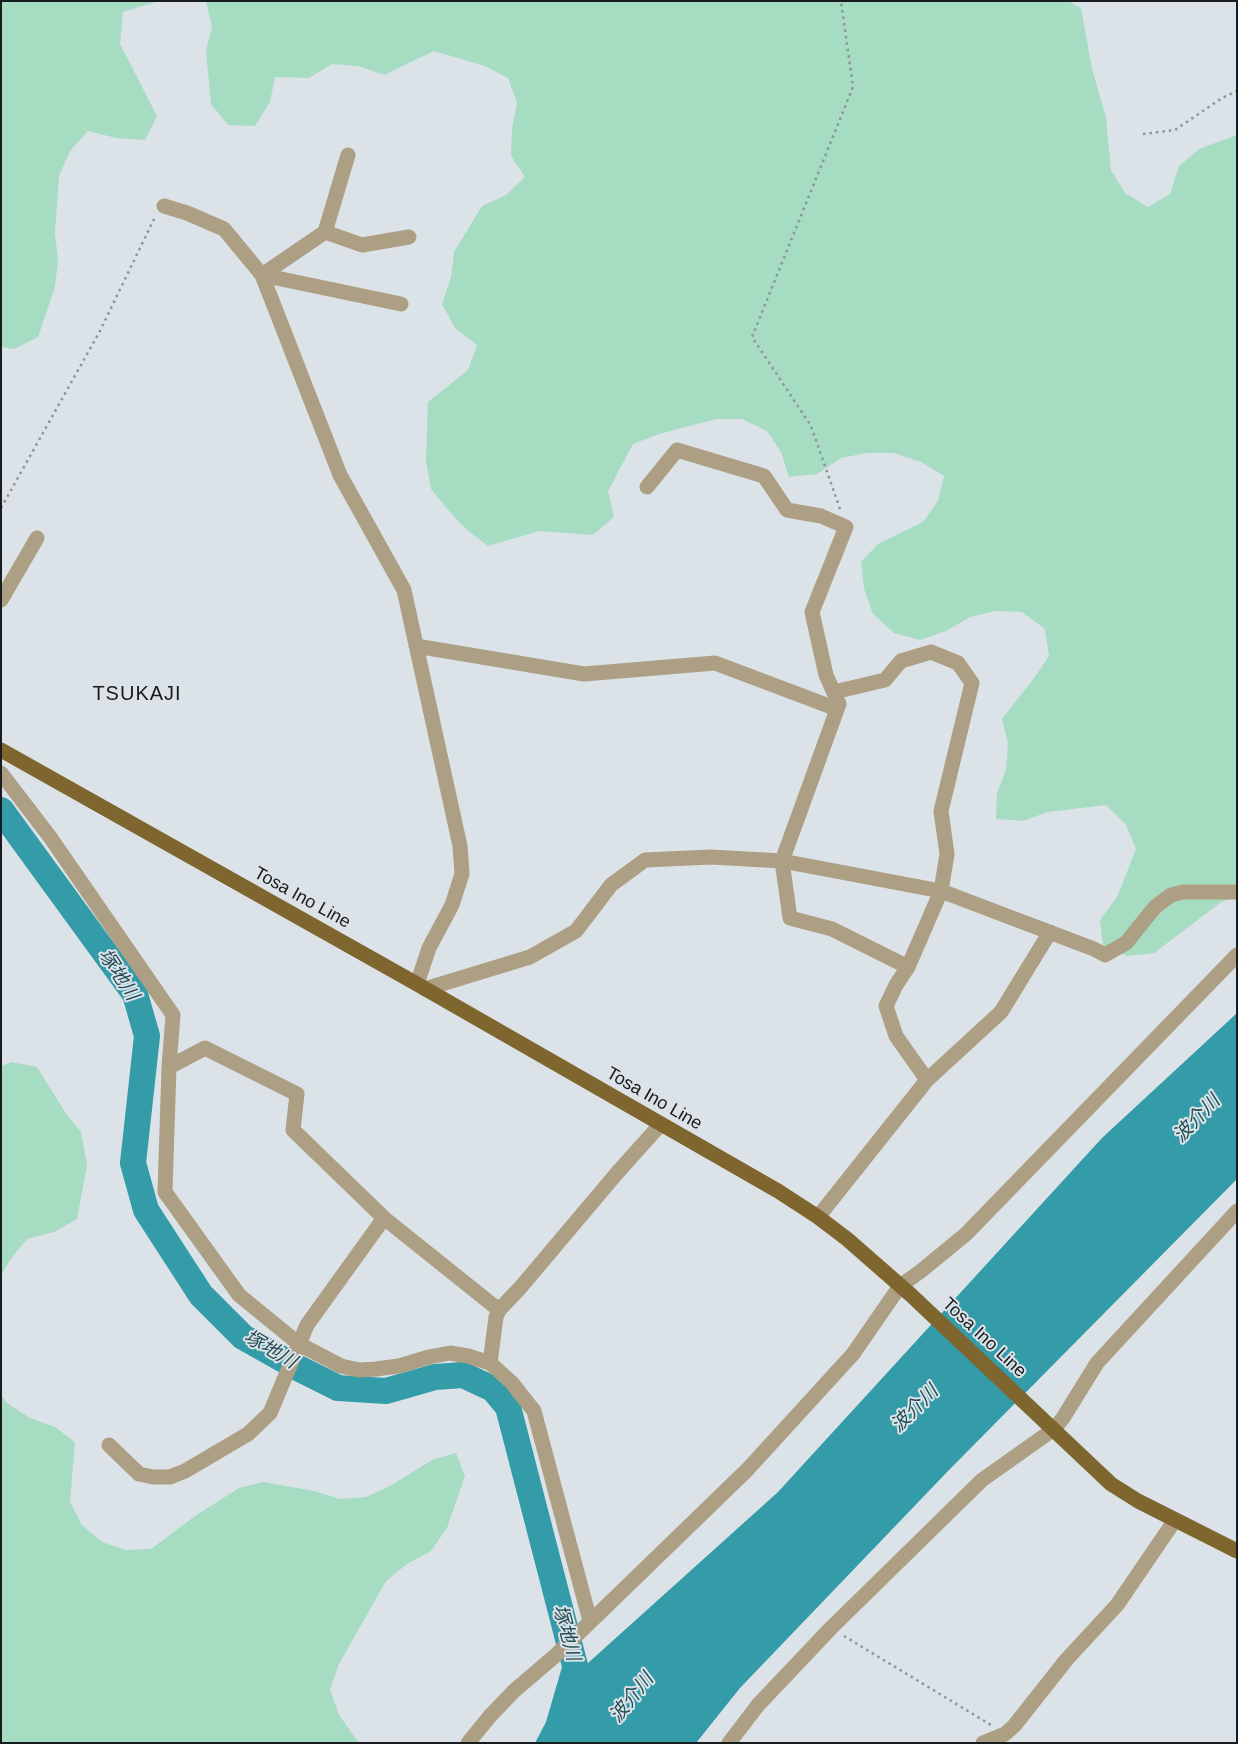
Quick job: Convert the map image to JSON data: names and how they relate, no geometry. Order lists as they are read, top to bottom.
{
  "streets": {
    "main road": ["Tosa Ino Line"]
  },
  "districts": ["TSUKAJI"],
  "water": ["塚地川", "波介川"]
}
